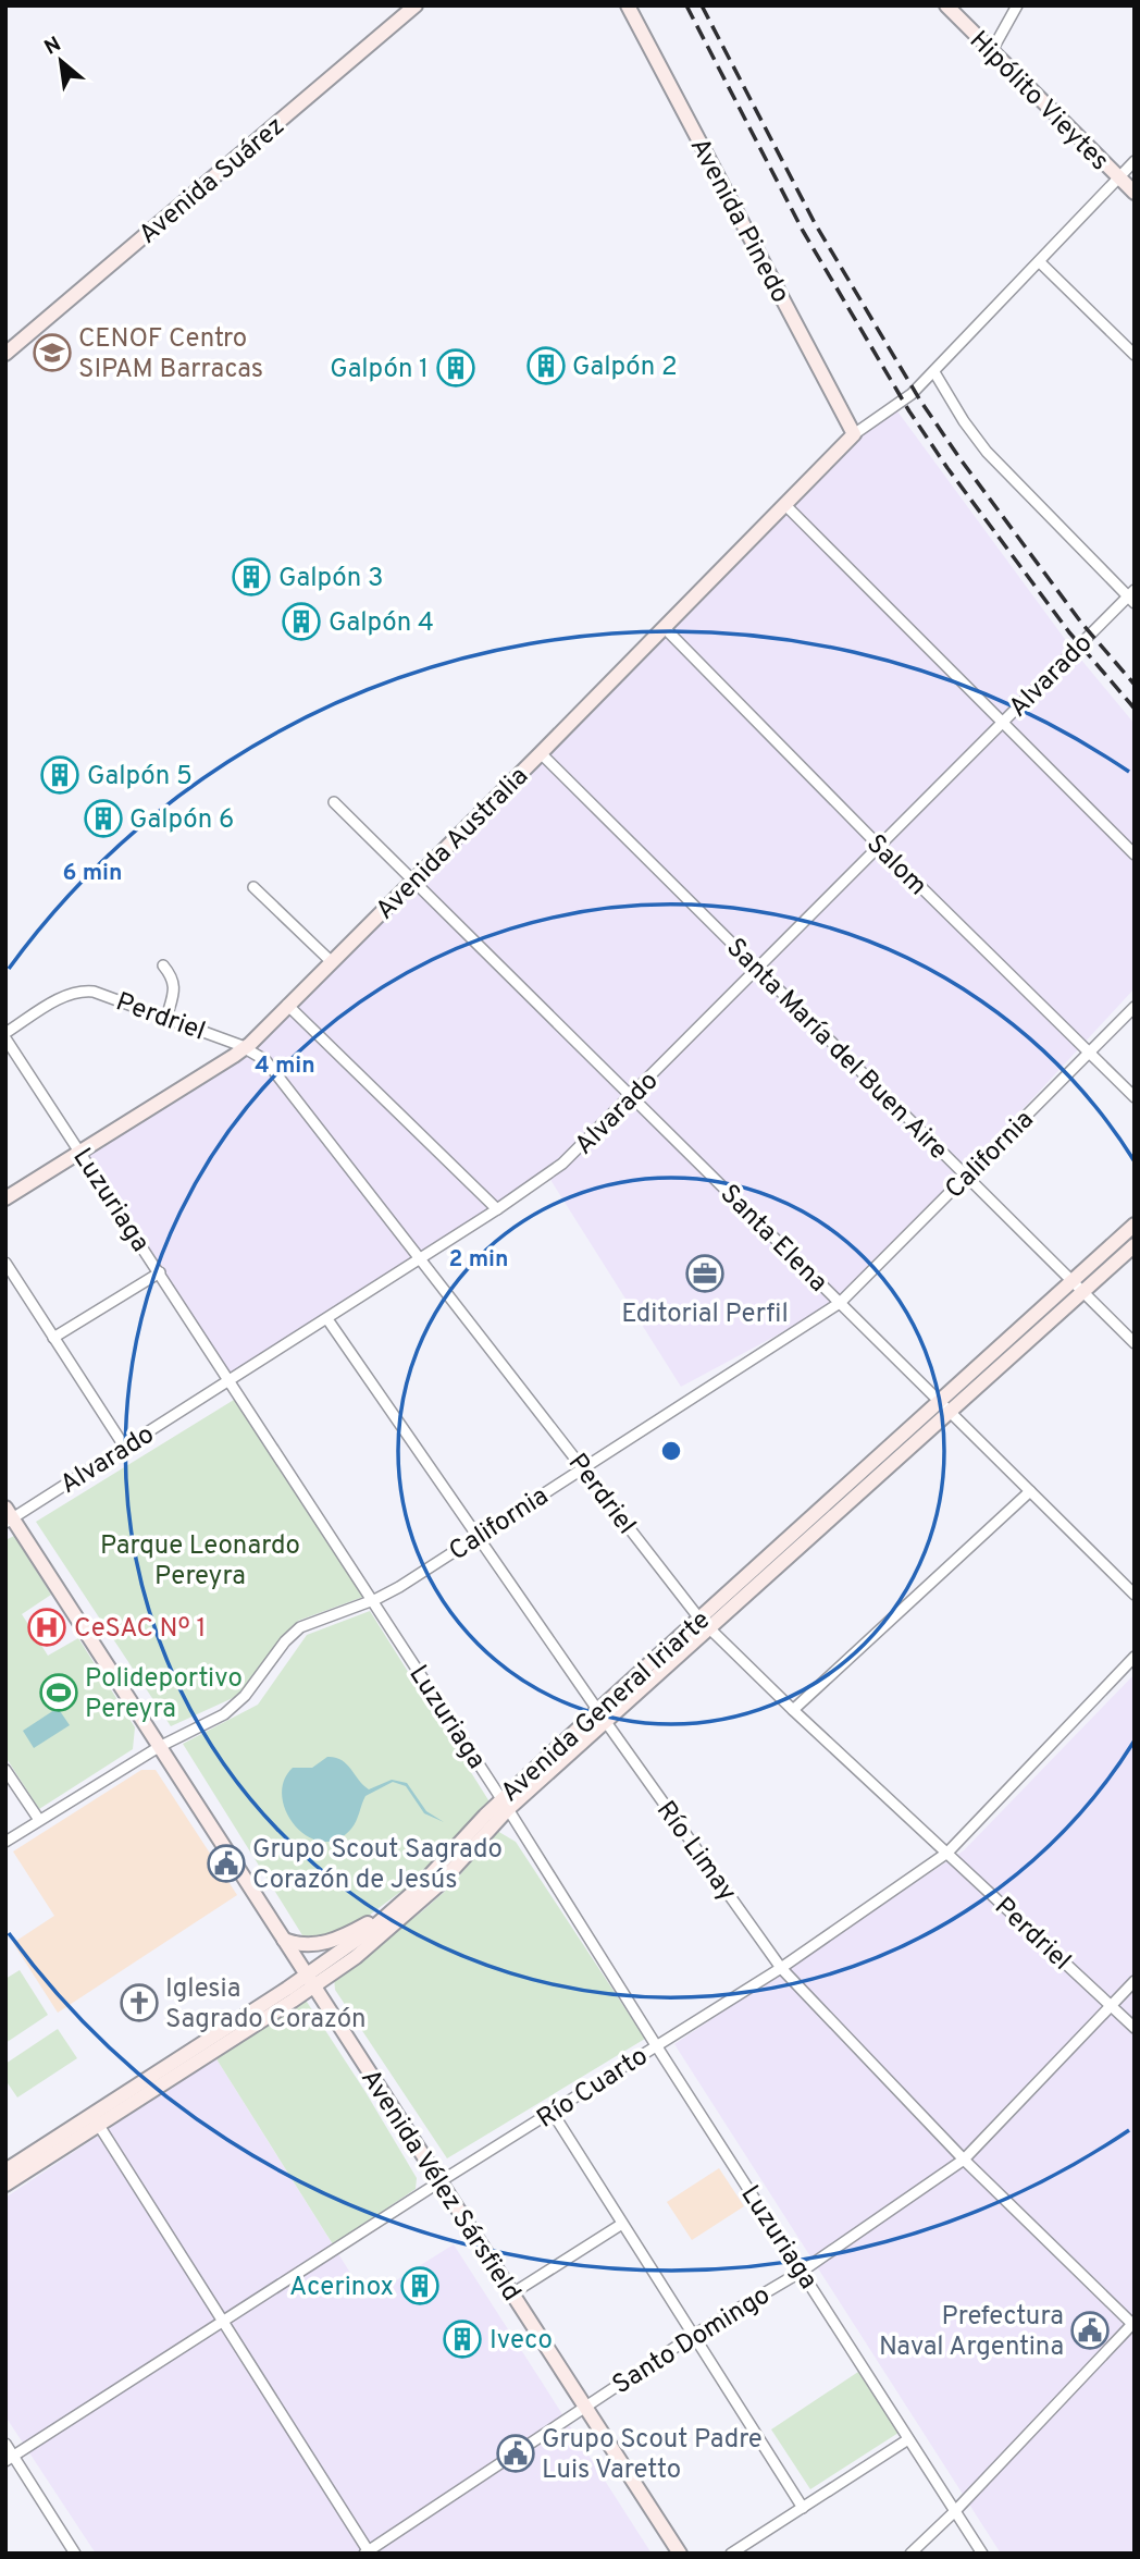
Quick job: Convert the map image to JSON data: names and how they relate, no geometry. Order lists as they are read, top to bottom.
{
  "streets": {
    "main road": [
      "Hipólito Vieytes",
      "Avenida Suárez",
      "Avenida Pinedo",
      "Avenida Australia",
      "Avenida General Iriarte",
      "Avenida Vélez Sársfield"
    ],
    "street": [
      "Alvarado",
      "Salom",
      "Perdriel",
      "Santa María del Buen Aire",
      "California",
      "Luzuriaga",
      "Santa Elena",
      "Río Limay",
      "Río Cuarto",
      "Santo Domingo"
    ]
  },
  "crossings": [
    ["Avenida Pinedo", "Avenida Australia"],
    ["Alvarado", "Salom"],
    ["Alvarado", "Perdriel"],
    ["Alvarado", "Santa María del Buen Aire"],
    ["Alvarado", "Luzuriaga"],
    ["Alvarado", "Santa Elena"],
    ["Alvarado", "Río Limay"],
    ["Alvarado", "Avenida Vélez Sársfield"],
    ["Avenida Australia", "Salom"],
    ["Avenida Australia", "Perdriel"],
    ["Avenida Australia", "Santa María del Buen Aire"],
    ["Avenida Australia", "Luzuriaga"],
    ["Avenida Australia", "Santa Elena"],
    ["Salom", "California"],
    ["Perdriel", "California"],
    ["Perdriel", "Luzuriaga"],
    ["Perdriel", "Avenida General Iriarte"],
    ["Perdriel", "Río Cuarto"],
    ["Perdriel", "Santo Domingo"],
    ["Santa María del Buen Aire", "California"],
    ["Santa María del Buen Aire", "Avenida General Iriarte"],
    ["California", "Luzuriaga"],
    ["California", "Santa Elena"],
    ["California", "Río Limay"],
    ["California", "Avenida Vélez Sársfield"],
    ["Luzuriaga", "Avenida General Iriarte"],
    ["Luzuriaga", "Río Cuarto"],
    ["Luzuriaga", "Santo Domingo"],
    ["Santa Elena", "Avenida General Iriarte"],
    ["Avenida General Iriarte", "Río Limay"],
    ["Avenida General Iriarte", "Avenida Vélez Sársfield"],
    ["Río Limay", "Río Cuarto"],
    ["Río Limay", "Santo Domingo"],
    ["Río Cuarto", "Avenida Vélez Sársfield"],
    ["Avenida Vélez Sársfield", "Santo Domingo"]
  ],
  "parks": ["Parque Leonardo Pereyra"],
  "places": {
    "school or university": ["CENOF Centro SIPAM Barracas"],
    "building": [
      "Galpón 2",
      "Galpón 1",
      "Galpón 3",
      "Galpón 4",
      "Galpón 5",
      "Galpón 6",
      "Acerinox",
      "Iveco"
    ],
    "office": ["Editorial Perfil"],
    "hospital": ["CeSAC Nº 1"],
    "sports": ["Polideportivo Pereyra"],
    "public building": ["Grupo Scout Sagrado Corazón de Jesús", "Prefectura Naval Argentina", "Grupo Scout Padre Luis Varetto"],
    "church": ["Iglesia Sagrado Corazón"]
  },
  "north": "top left",
  "rings": ["6 min", "4 min", "2 min"]
}
